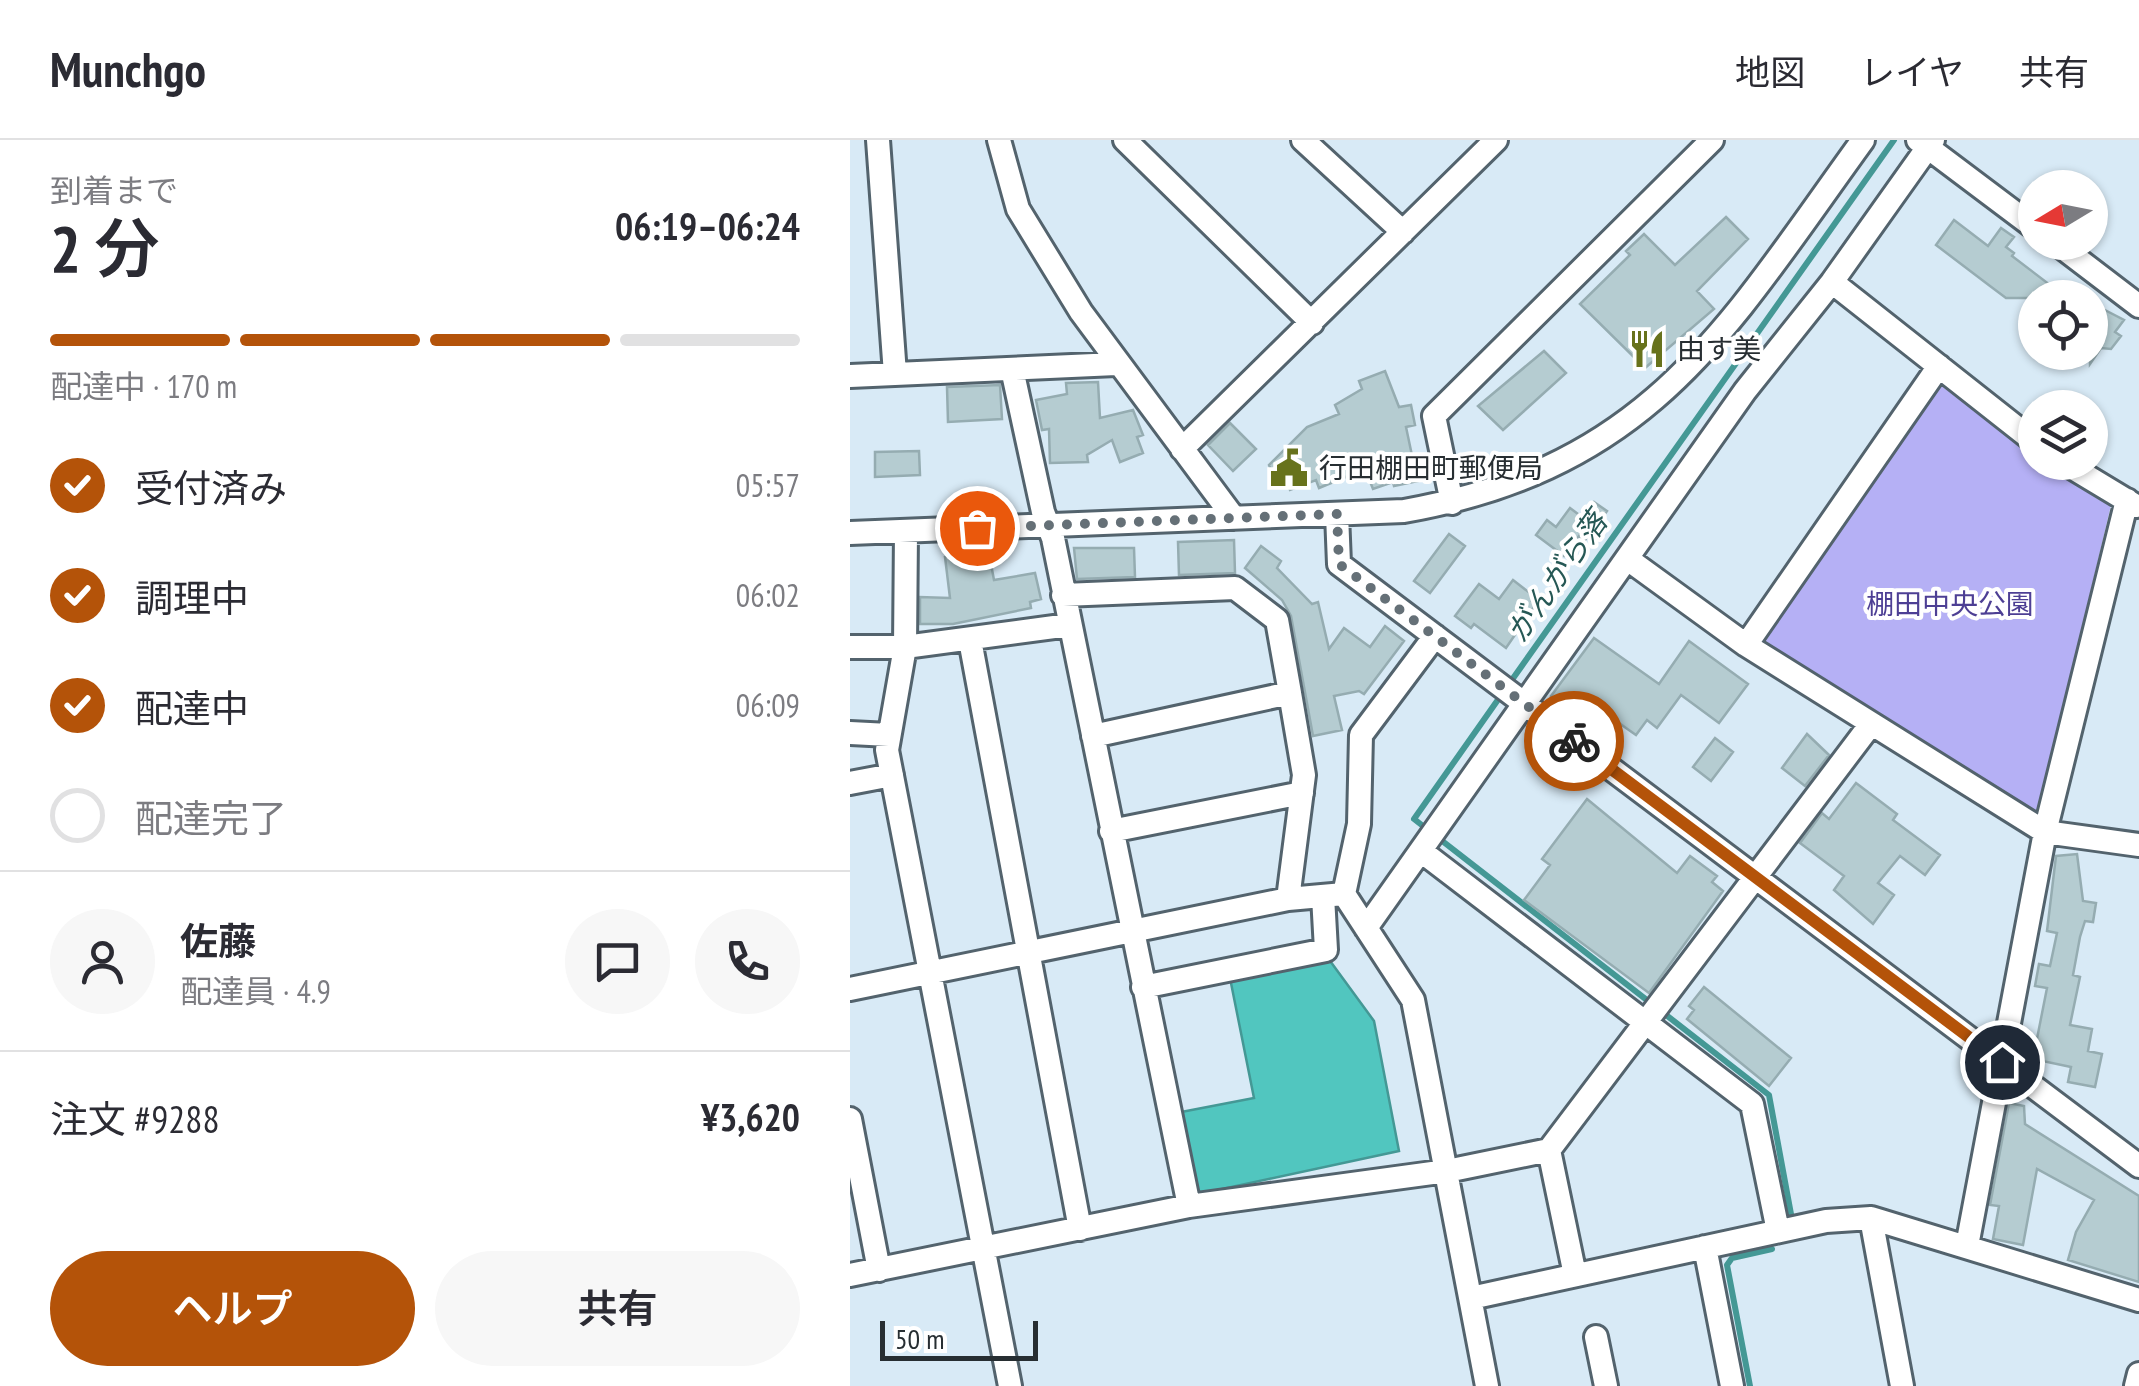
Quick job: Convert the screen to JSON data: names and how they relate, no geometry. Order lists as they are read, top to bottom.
{
  "water": ["がんがら落"],
  "parks": ["棚田中央公園"],
  "places": {
    "restaurant": ["由す美"],
    "public building": ["行田棚田町郵便局"]
  },
  "scale_bar": "50 m",
  "north": "left",
  "page": {
    "header": "Munchgo",
    "nav": ["地図", "レイヤ", "共有"],
    "heading": ["2 分", "到着まで", "06:19–06:24"],
    "panel": [
      "佐藤",
      "配達員 · 4.9",
      "注文 #9288",
      "¥3,620"
    ],
    "bar": "配達中 · 170 m",
    "list": [
      ["受付済み", "05:57"],
      ["調理中", "06:02"],
      ["配達中", "06:09"],
      "配達完了"
    ],
    "buttons": ["ヘルプ", "共有"],
    "scale": "50 m"
  }
}
